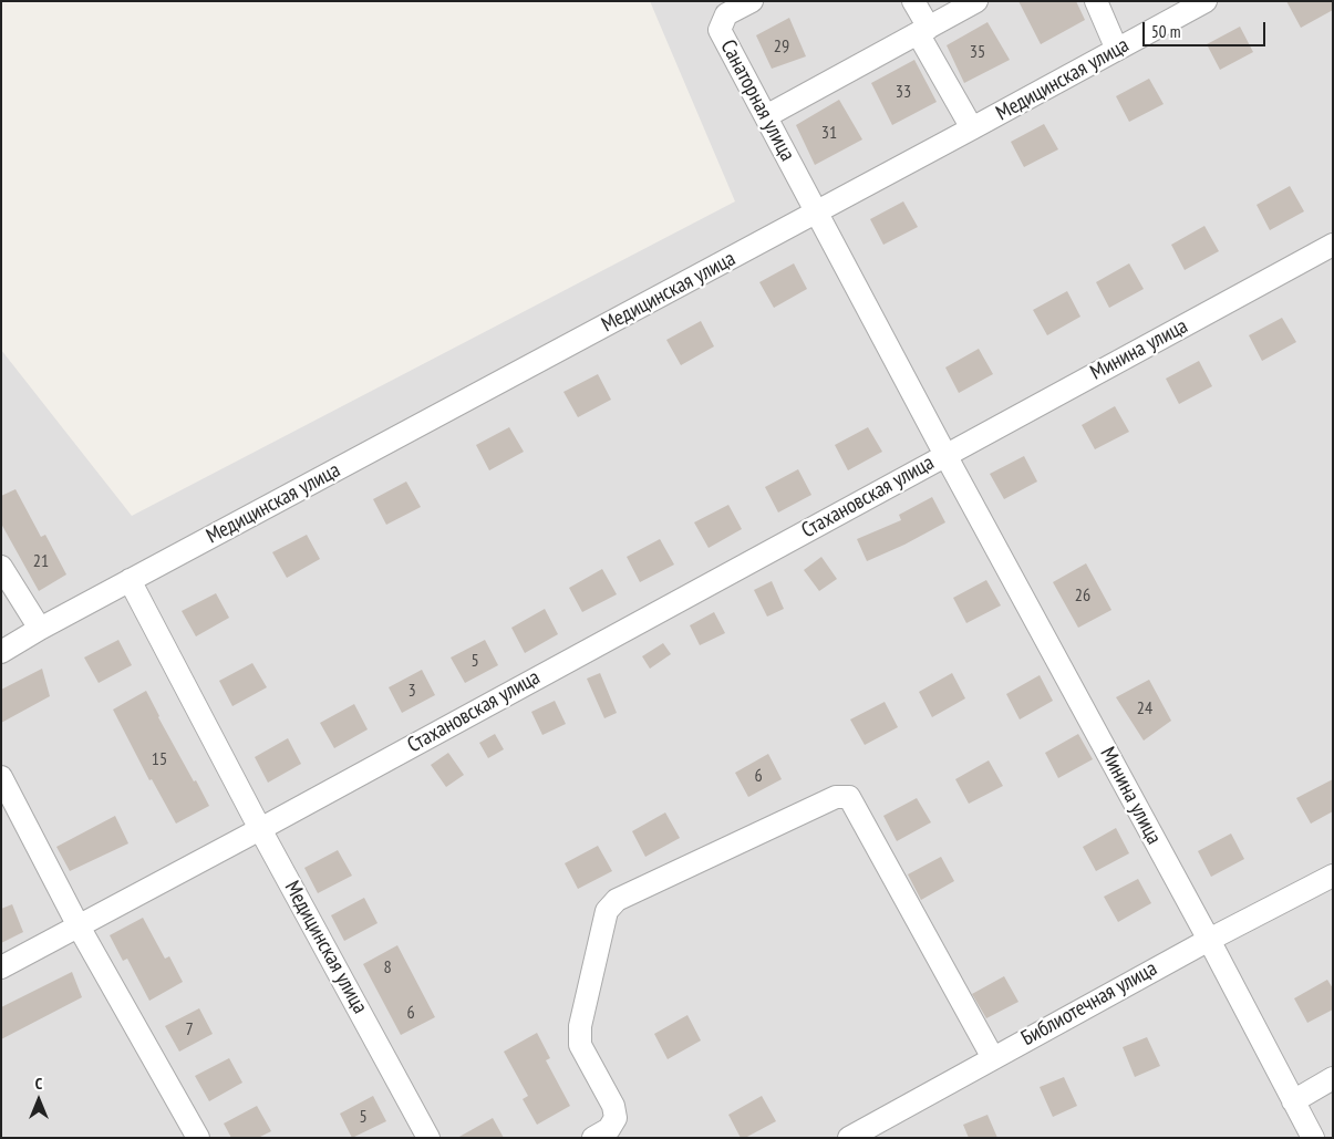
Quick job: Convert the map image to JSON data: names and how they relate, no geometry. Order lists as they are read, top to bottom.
{
  "streets": {
    "street": [
      "Медицинская улица",
      "Санаторная улица",
      "Минина улица",
      "Стахановская улица",
      "Библиотечная улица"
    ]
  },
  "crossings": [
    ["Медицинская улица", "Санаторная улица"],
    ["Медицинская улица", "Минина улица"],
    ["Медицинская улица", "Стахановская улица"],
    ["Санаторная улица", "Минина улица"],
    ["Минина улица", "Стахановская улица"],
    ["Минина улица", "Библиотечная улица"]
  ],
  "house_numbers": [
    "29",
    "35",
    "33",
    "31",
    "21",
    "26",
    "5",
    "3",
    "24",
    "15",
    "6",
    "8",
    "6",
    "7",
    "5"
  ],
  "scale_bar": "50 m",
  "north": "top"
}
